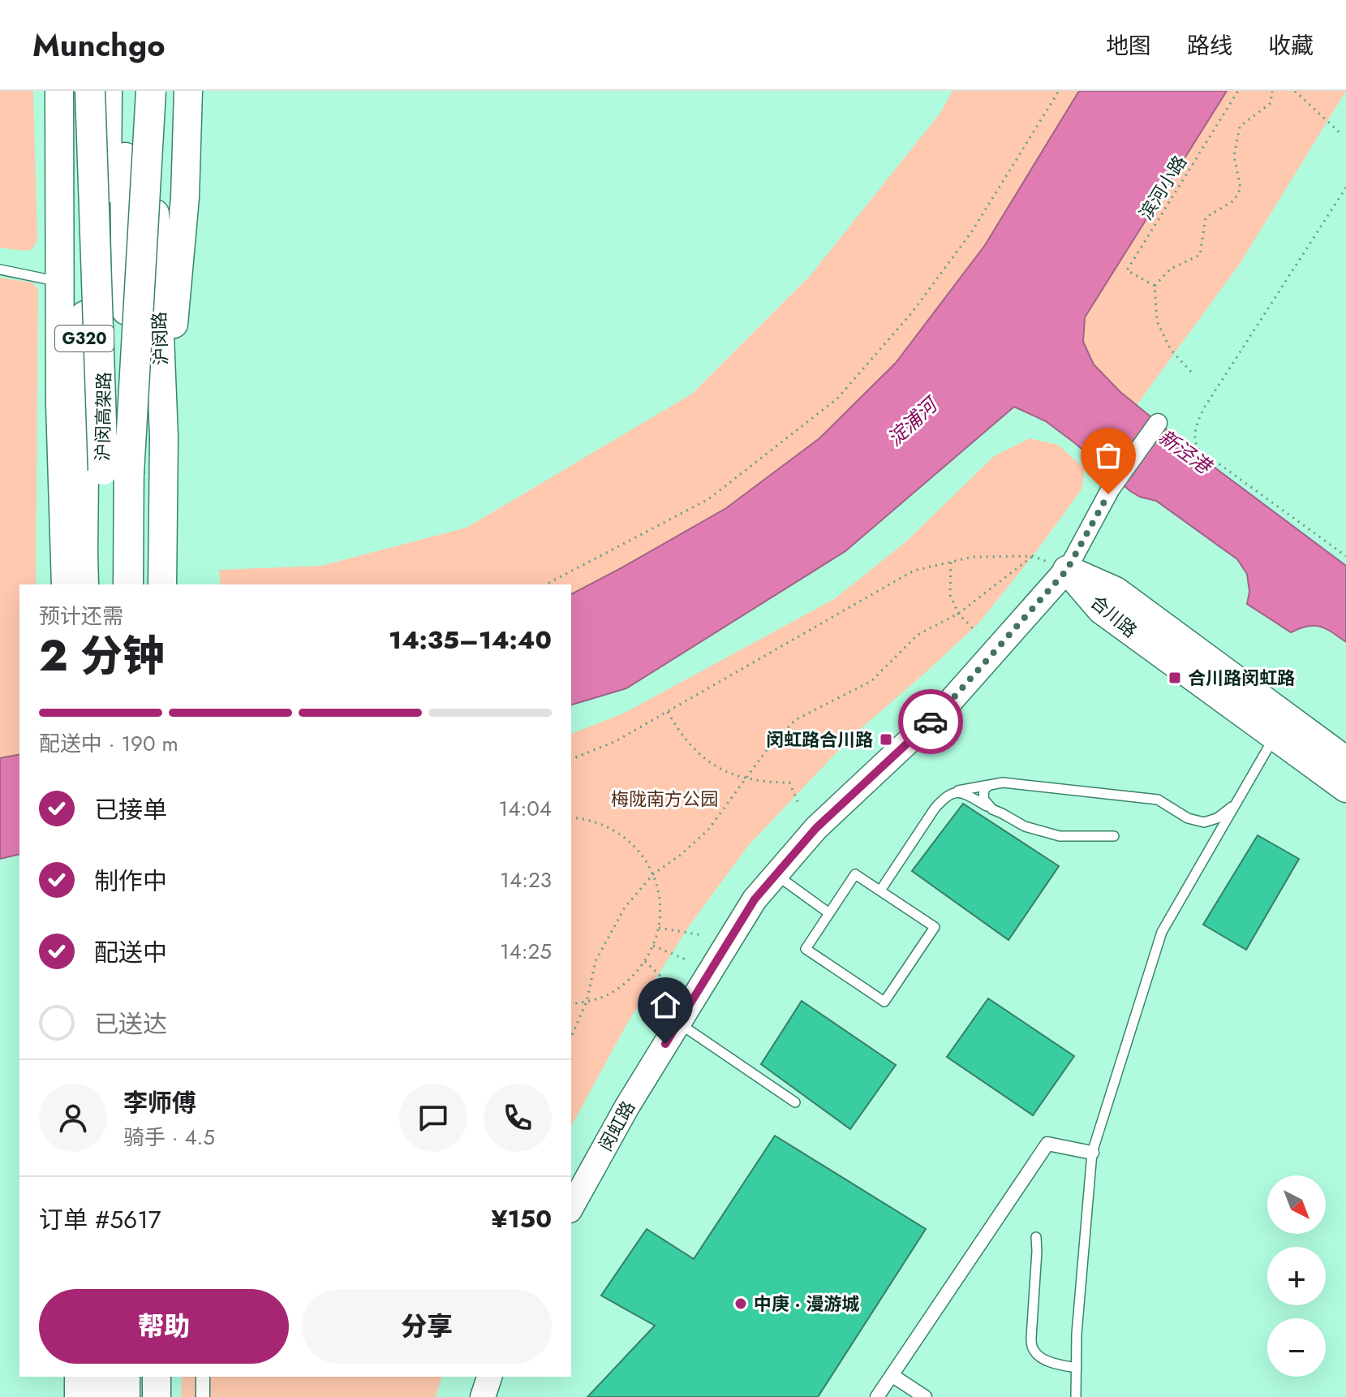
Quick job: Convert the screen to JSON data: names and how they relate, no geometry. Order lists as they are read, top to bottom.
{
  "streets": {
    "highway": ["G320", "沪闵高架路"],
    "main road": ["沪闵路", "合川路", "闵虹路"],
    "path": ["滨河小路"]
  },
  "crossings": [
    ["合川路", "闵虹路"]
  ],
  "water": ["淀浦河", "新泾港"],
  "parks": ["梅陇南方公园"],
  "places": {
    "transit": ["合川路闵虹路", "闵虹路合川路"],
    "other": ["中庚 · 漫游城"]
  },
  "north": "bottom right",
  "page": {
    "header": "Munchgo",
    "nav": ["地图", "路线", "收藏"],
    "heading": ["2 分钟", "预计还需", "14:35–14:40"],
    "panel": [
      "李师傅",
      "骑手 · 4.5",
      "订单 #5617",
      "¥150"
    ],
    "bar": "配送中 · 190 m",
    "list": [
      ["已接单", "14:04"],
      ["制作中", "14:23"],
      ["配送中", "14:25"],
      "已送达"
    ],
    "map_buttons": ["+", "−"],
    "buttons": ["帮助", "分享"]
  }
}
